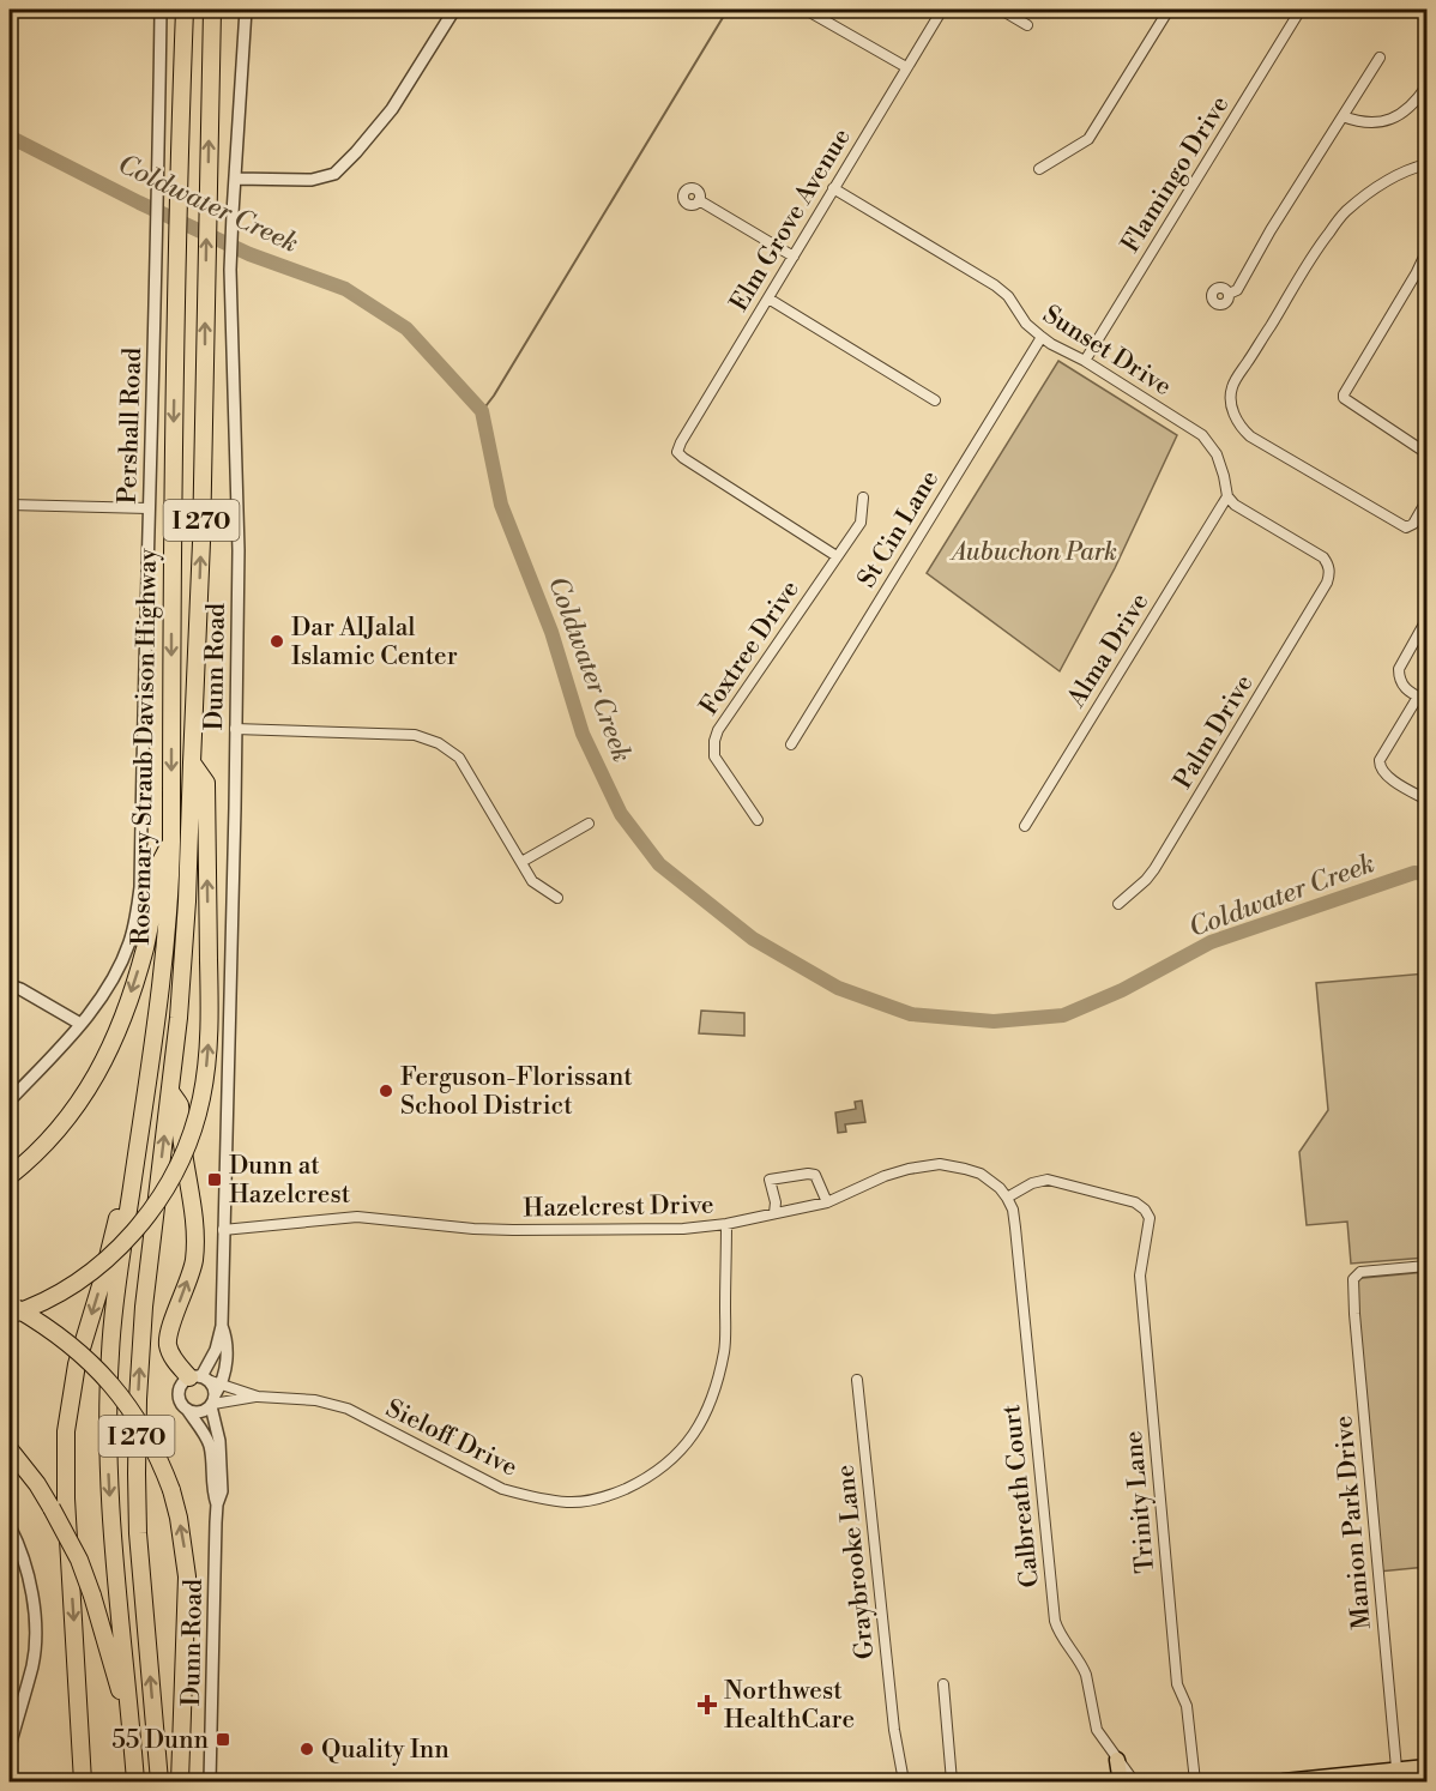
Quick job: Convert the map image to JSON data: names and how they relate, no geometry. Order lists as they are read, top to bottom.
{
  "streets": {
    "highway": ["I 270", "Rosemary Straub Davison Highway"],
    "street": [
      "Flamingo Drive",
      "Elm Grove Avenue",
      "Sunset Drive",
      "Pershall Road",
      "St Cin Lane",
      "Foxtree Drive",
      "Alma Drive",
      "Dunn Road",
      "Palm Drive",
      "Hazelcrest Drive",
      "Sieloff Drive",
      "Calbreath Court",
      "Trinity Lane",
      "Manion Park Drive",
      "Graybrooke Lane"
    ]
  },
  "crossings": [
    ["Flamingo Drive", "Sunset Drive"],
    ["Elm Grove Avenue", "Sunset Drive"],
    ["Elm Grove Avenue", "Foxtree Drive"],
    ["Sunset Drive", "St Cin Lane"],
    ["Sunset Drive", "Alma Drive"],
    ["Sunset Drive", "Palm Drive"],
    ["Alma Drive", "Palm Drive"],
    ["Dunn Road", "Hazelcrest Drive"],
    ["Dunn Road", "Sieloff Drive"],
    ["Hazelcrest Drive", "Sieloff Drive"],
    ["Hazelcrest Drive", "Calbreath Court"],
    ["Calbreath Court", "Trinity Lane"]
  ],
  "water": ["Coldwater Creek"],
  "parks": ["Aubuchon Park"],
  "places": {
    "other": ["Dar AlJalal Islamic Center", "Ferguson-Florissant School District", "Quality Inn"],
    "transit": ["Dunn at Hazelcrest", "55 Dunn"],
    "health": ["Northwest HealthCare"]
  }
}
